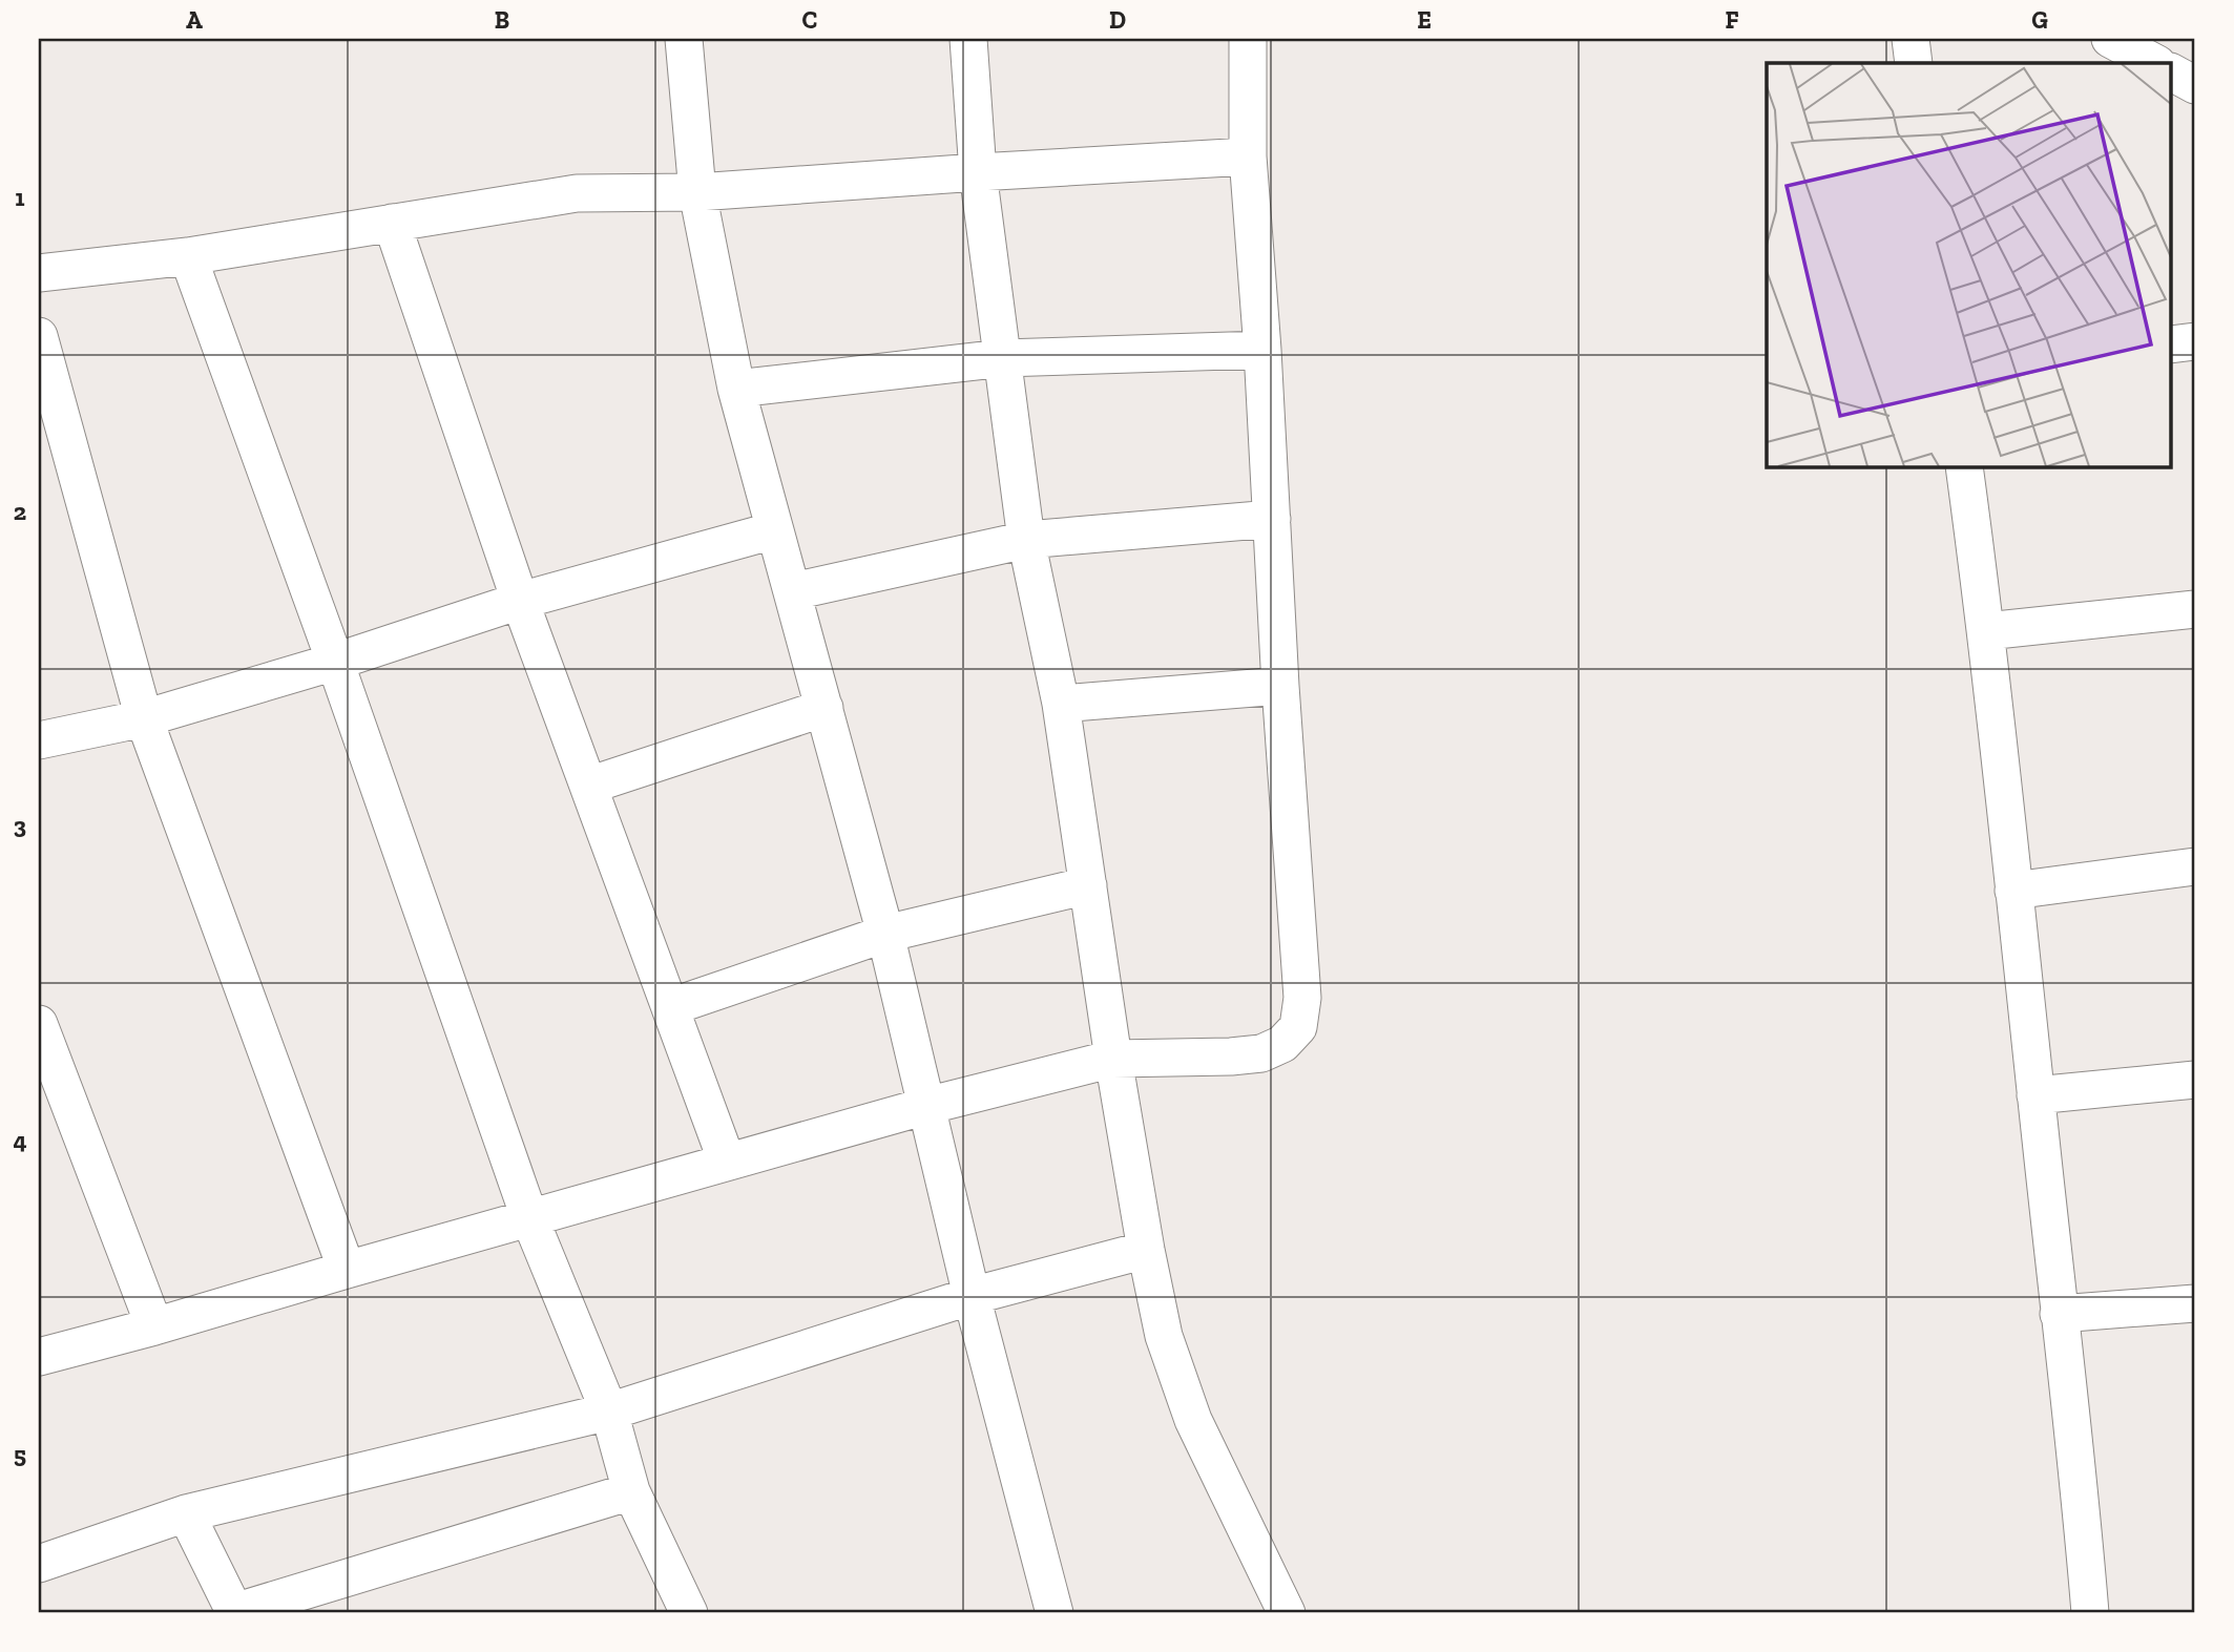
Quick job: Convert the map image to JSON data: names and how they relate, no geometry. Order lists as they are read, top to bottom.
{
  "grid": {
    "columns": [
      "A",
      "B",
      "C",
      "D",
      "E",
      "F",
      "G"
    ],
    "rows": [
      "1",
      "2",
      "3",
      "4",
      "5"
    ]
  }
}
